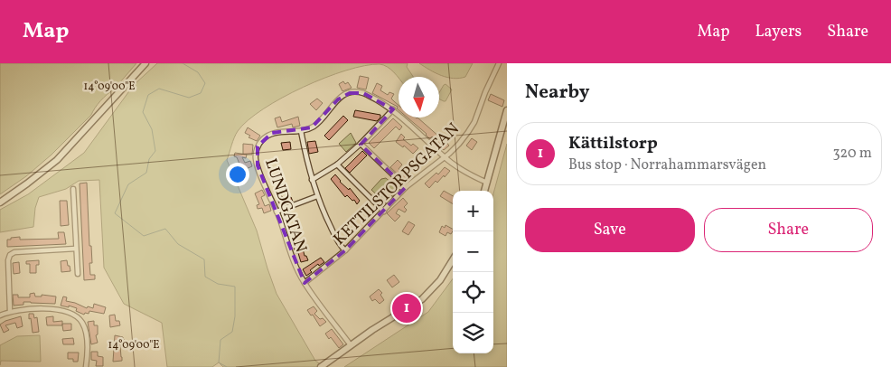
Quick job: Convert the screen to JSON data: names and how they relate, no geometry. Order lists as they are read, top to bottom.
{
  "streets": {
    "street": ["KETTILSTORPSGATAN", "LUNDGATAN"]
  },
  "crossings": [
    ["KETTILSTORPSGATAN", "LUNDGATAN"]
  ],
  "north": "bottom",
  "page": {
    "header": "Map",
    "nav": ["Map", "Layers", "Share"],
    "heading": "Nearby",
    "list": [
      {
        "mark": "1",
        "name": "Kättilstorp",
        "note": "Bus stop · Norrahammarsvägen",
        "value": "320 m"
      }
    ],
    "map_buttons": ["+", "−"],
    "buttons": ["Save", "Share"],
    "pins": "1"
  },
  "coordinates": ["14°09'00\"E"]
}
